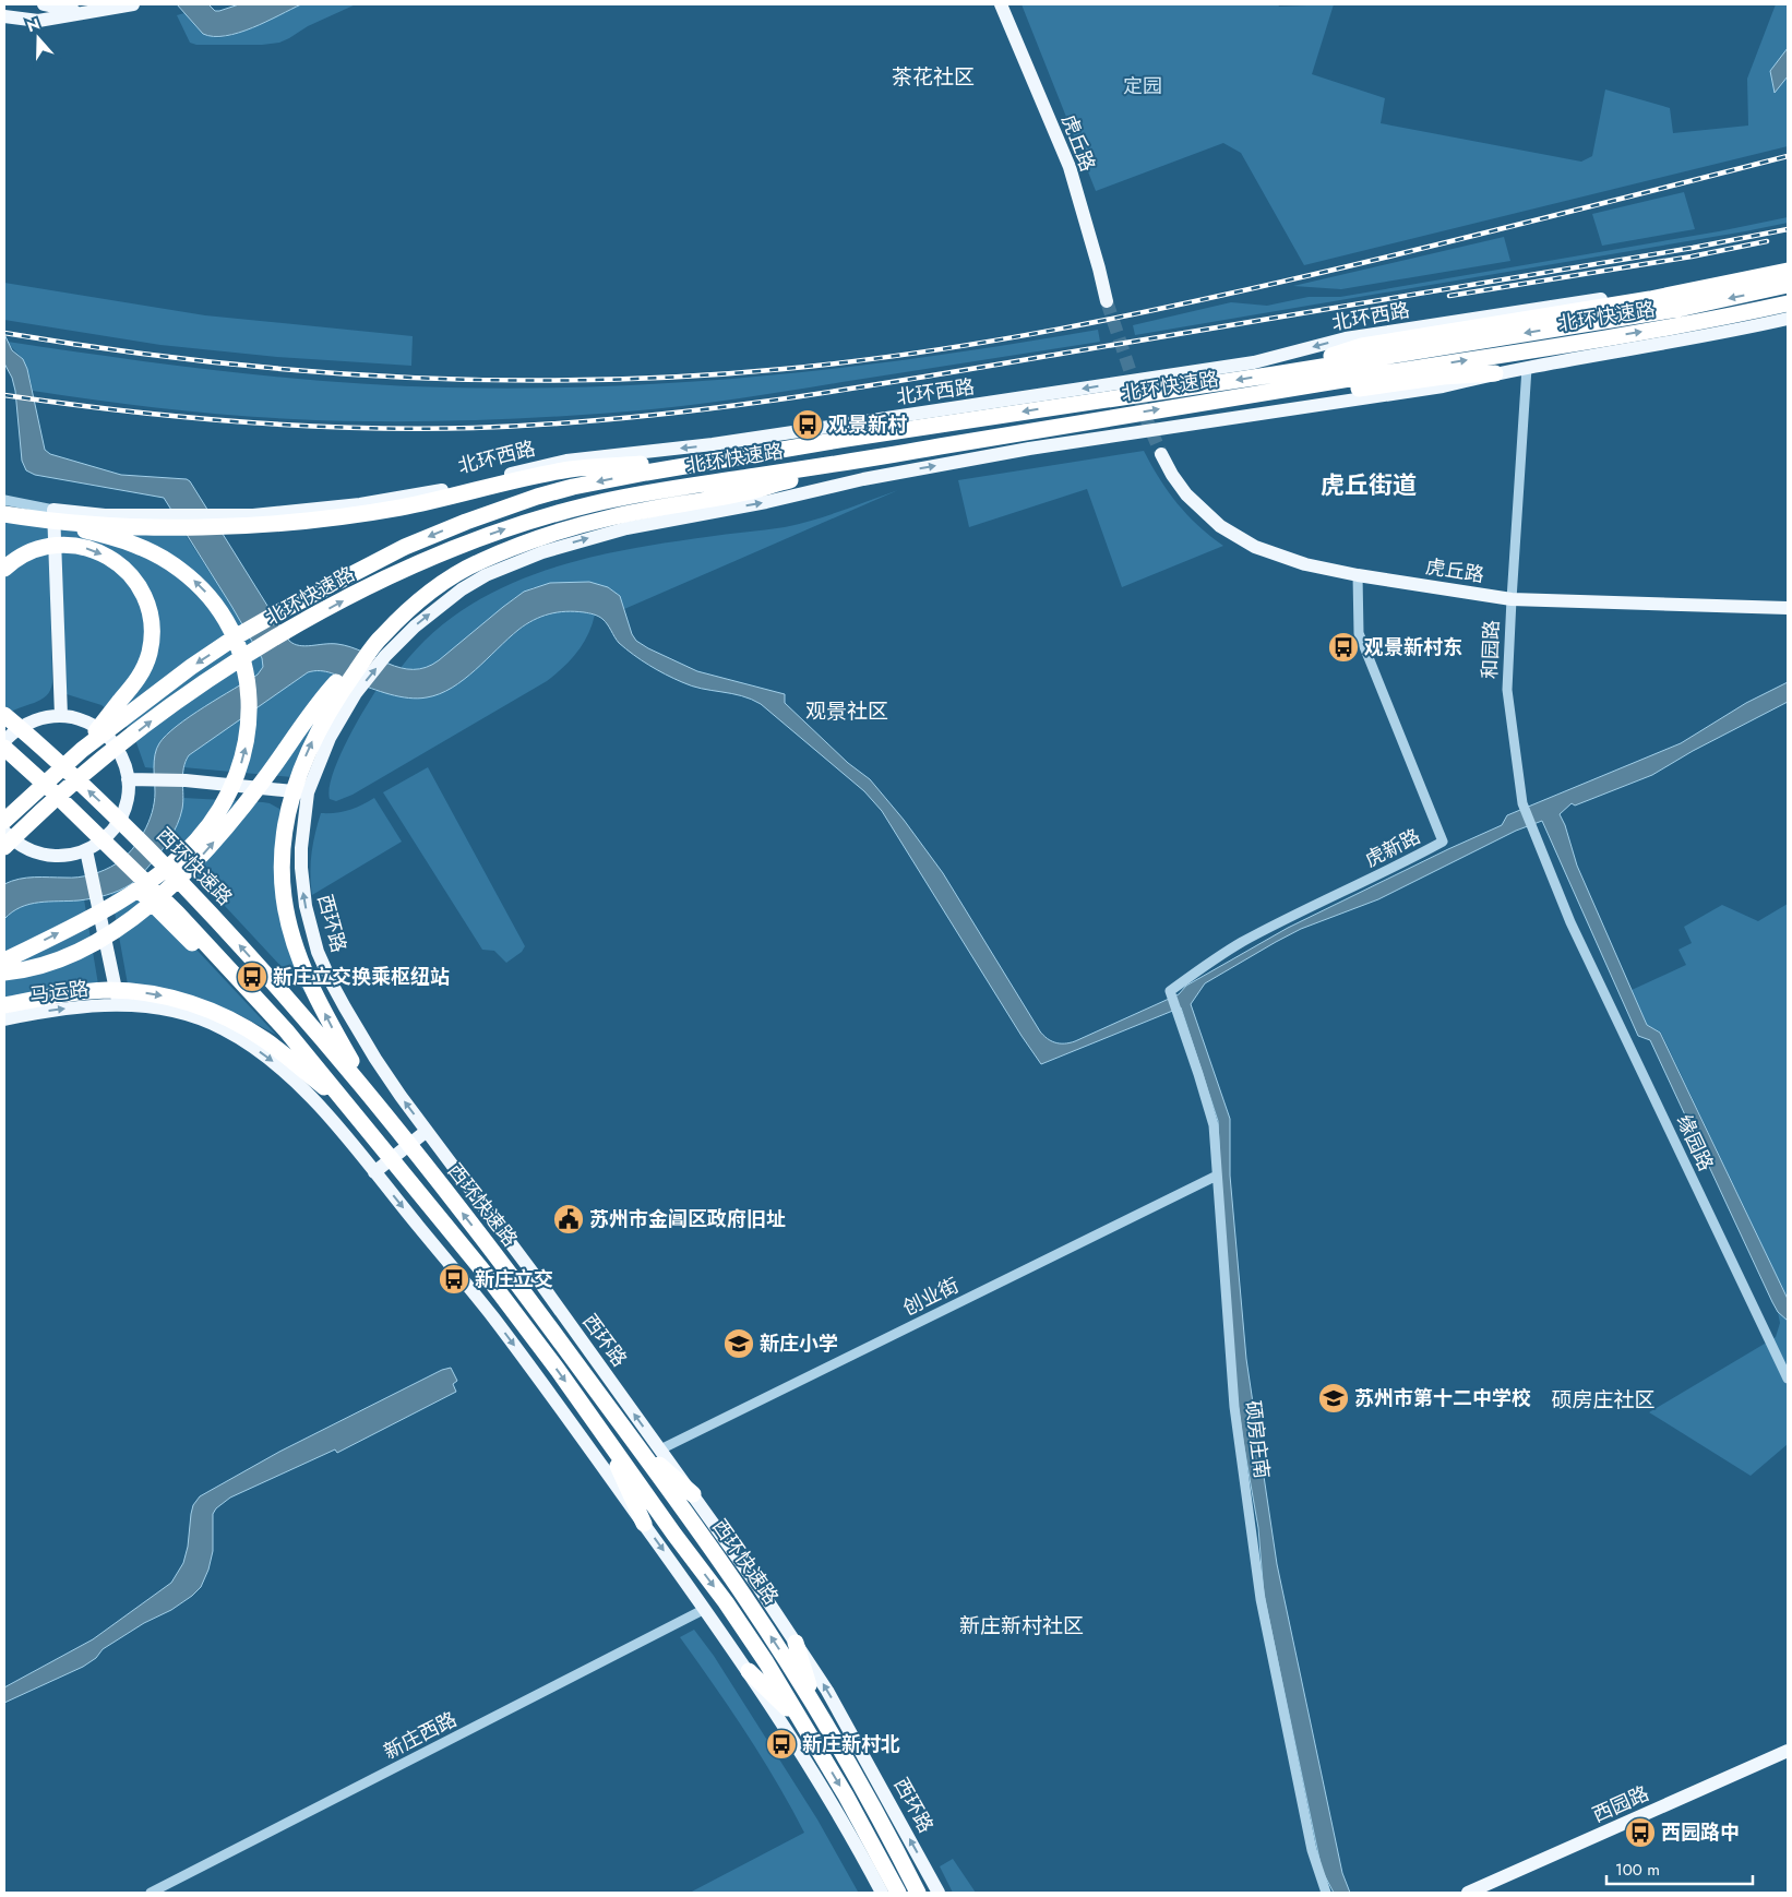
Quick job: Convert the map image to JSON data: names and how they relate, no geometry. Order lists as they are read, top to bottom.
{
  "streets": {
    "highway": ["北环快速路", "西环快速路"],
    "main road": [
      "虎丘路",
      "北环西路",
      "西环路",
      "马运路",
      "西园路"
    ],
    "street": [
      "和园路",
      "虎新路",
      "缘园路",
      "创业街",
      "硕房庄南",
      "新庄西路"
    ]
  },
  "crossings": [
    ["虎丘路", "和园路"],
    ["虎丘路", "虎新路"],
    ["和园路", "缘园路"],
    ["虎新路", "硕房庄南"],
    ["西环路", "创业街"],
    ["创业街", "硕房庄南"]
  ],
  "one_way": ["马运路"],
  "districts": [
    "茶花社区",
    "虎丘街道",
    "观景社区",
    "硕房庄社区",
    "新庄新村社区"
  ],
  "parks": ["定园"],
  "places": {
    "bus stop": [
      "观景新村",
      "观景新村东",
      "新庄立交换乘枢纽站",
      "新庄立交",
      "新庄新村北",
      "西园路中"
    ],
    "public building": ["苏州市金阊区政府旧址"],
    "school or university": ["新庄小学", "苏州市第十二中学校"]
  },
  "scale_bar": "100 m",
  "north": "top"
}
